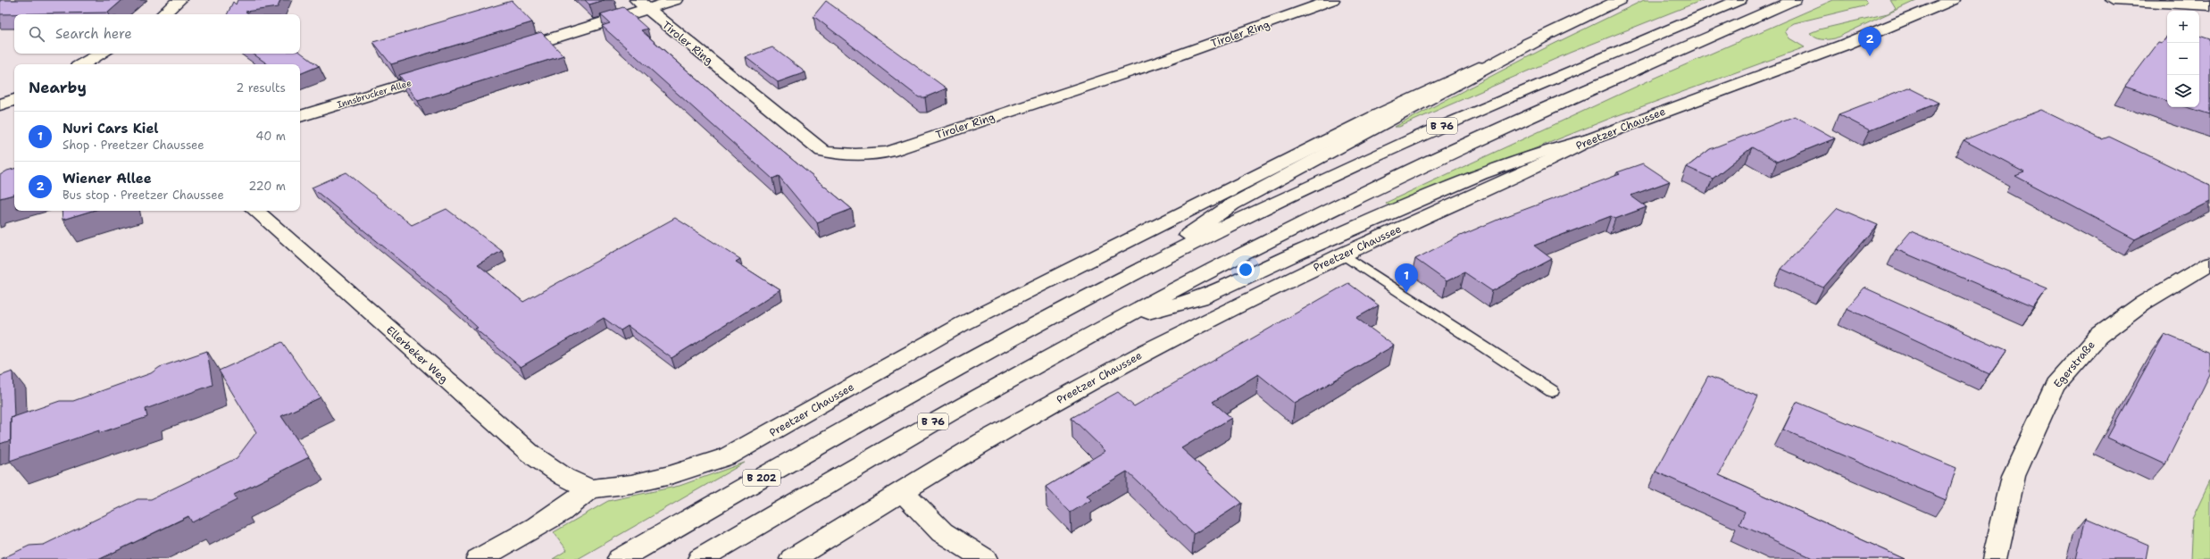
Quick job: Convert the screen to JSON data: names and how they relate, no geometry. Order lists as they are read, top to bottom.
{
  "streets": {
    "main road": [
      "Tiroler Ring",
      "Innsbrucker Allee",
      "B 76",
      "Preetzer Chaussee",
      "Ellerbeker Weg",
      "Egerstraße",
      "B 202"
    ]
  },
  "crossings": [
    ["B 76", "B 202"],
    ["Preetzer Chaussee", "Ellerbeker Weg"]
  ],
  "page": {
    "map_buttons": ["+", "−"],
    "search": "Search here",
    "pins": ["2", "1"],
    "heading": ["Nearby", "2 results"],
    "list": [
      {
        "mark": "1",
        "name": "Nuri Cars Kiel",
        "note": "Shop · Preetzer Chaussee",
        "value": "40 m"
      },
      {
        "mark": "2",
        "name": "Wiener Allee",
        "note": "Bus stop · Preetzer Chaussee",
        "value": "220 m"
      }
    ]
  }
}
